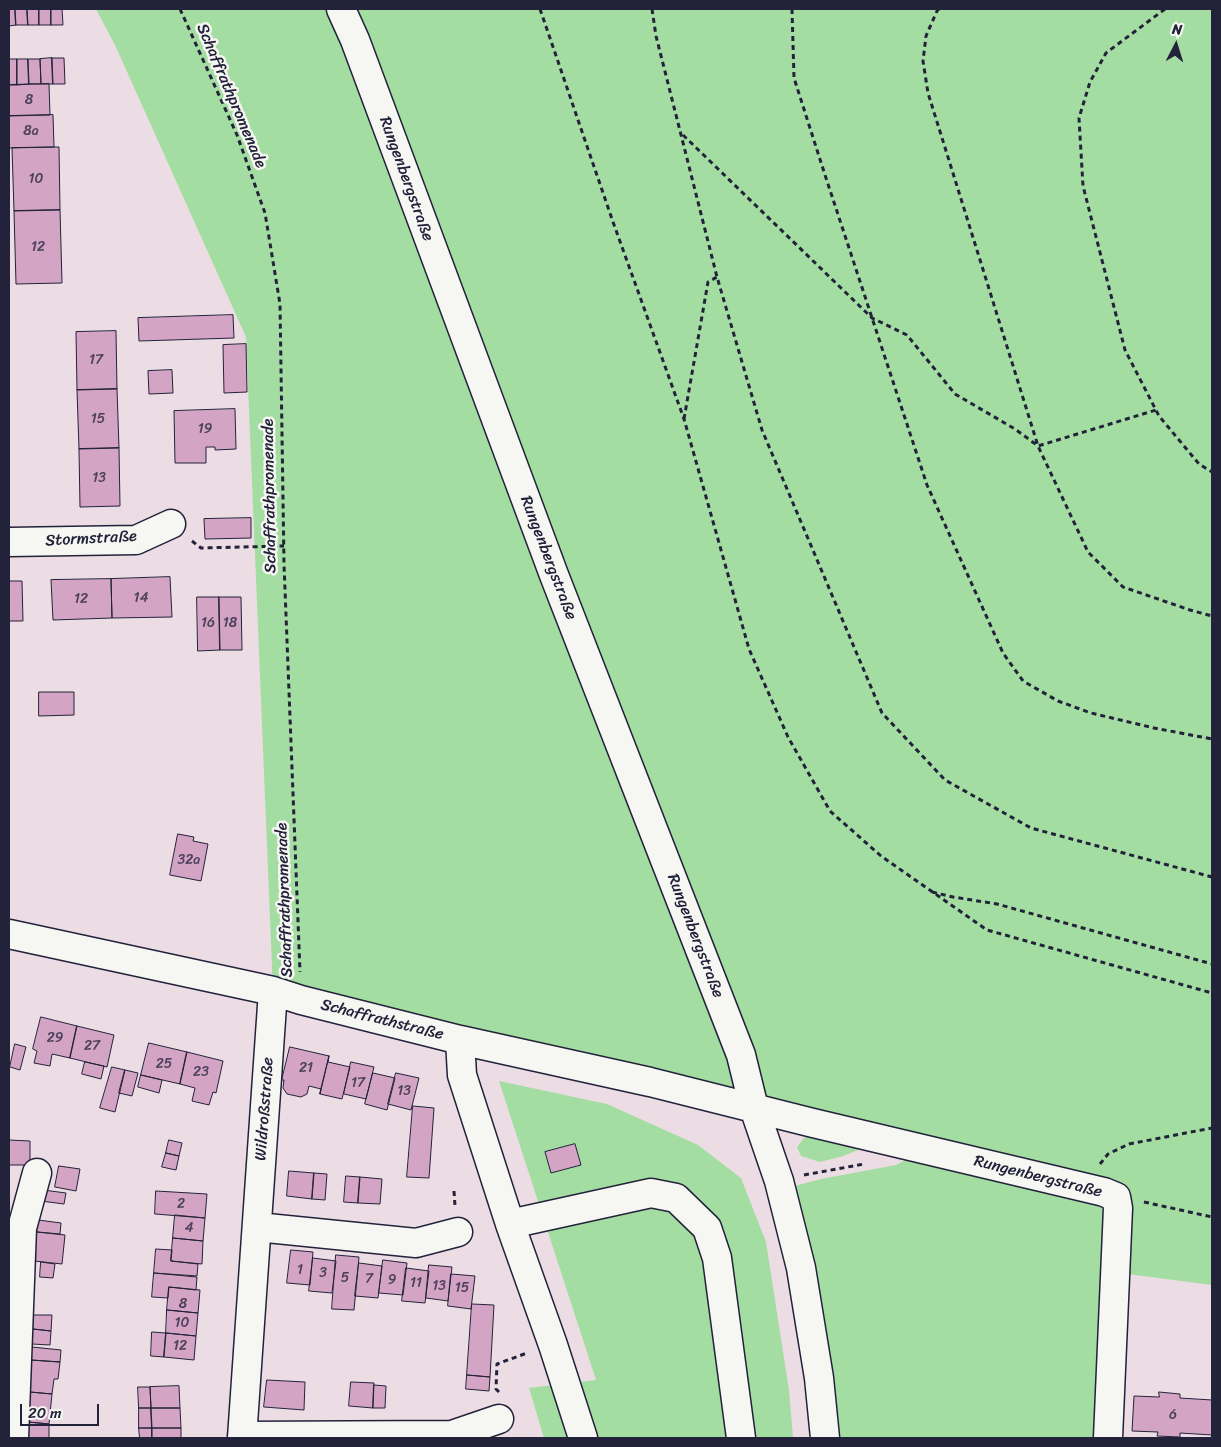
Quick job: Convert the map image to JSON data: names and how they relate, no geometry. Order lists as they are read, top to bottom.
{
  "streets": {
    "street": [
      "Rungenbergstraße",
      "Stormstraße",
      "Schaffrathstraße",
      "Wildroßstraße"
    ],
    "path": ["Schaffrathpromenade"]
  },
  "crossings": [
    ["Schaffrathpromenade", "Schaffrathstraße"],
    ["Rungenbergstraße", "Schaffrathstraße"],
    ["Schaffrathstraße", "Wildroßstraße"]
  ],
  "house_numbers": [
    "8",
    "8a",
    "10",
    "12",
    "17",
    "15",
    "19",
    "13",
    "14",
    "12",
    "16",
    "18",
    "32a",
    "29",
    "27",
    "25",
    "21",
    "23",
    "17",
    "13",
    "2",
    "4",
    "1",
    "3",
    "5",
    "7",
    "9",
    "11",
    "13",
    "15",
    "8",
    "10",
    "12",
    "6"
  ],
  "scale_bar": "20 m",
  "north": "top"
}
